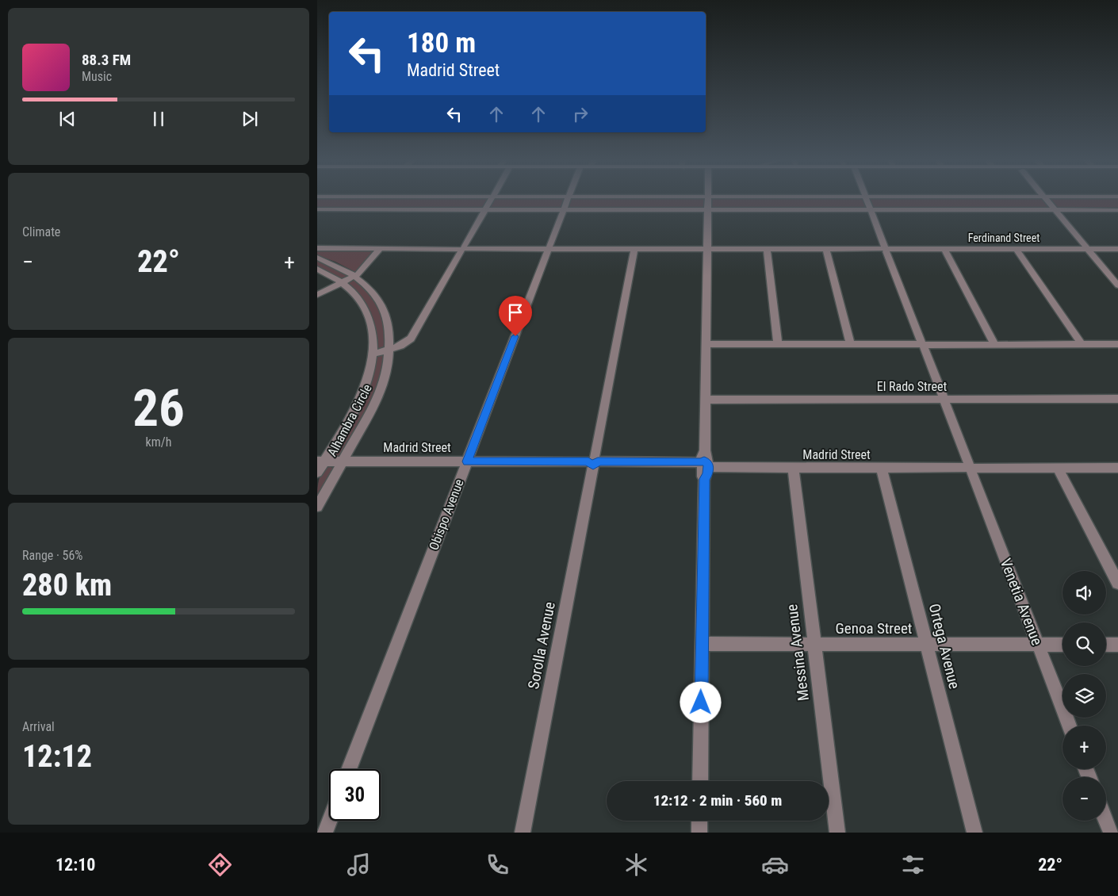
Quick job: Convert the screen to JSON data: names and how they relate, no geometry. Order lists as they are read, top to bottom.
{
  "streets": {
    "street": [
      "Ferdinand Street",
      "El Rado Street",
      "Alhambra Circle",
      "Madrid Street",
      "Obispo Avenue",
      "Venetia Avenue",
      "Genoa Street",
      "Sorolla Avenue",
      "Ortega Avenue",
      "Messina Avenue"
    ]
  },
  "crossings": [
    ["Ferdinand Street", "Obispo Avenue"],
    ["Ferdinand Street", "Venetia Avenue"],
    ["Ferdinand Street", "Sorolla Avenue"],
    ["El Rado Street", "Venetia Avenue"],
    ["Alhambra Circle", "Madrid Street"],
    ["Madrid Street", "Obispo Avenue"],
    ["Madrid Street", "Venetia Avenue"],
    ["Madrid Street", "Sorolla Avenue"],
    ["Madrid Street", "Ortega Avenue"],
    ["Madrid Street", "Messina Avenue"],
    ["Venetia Avenue", "Genoa Street"],
    ["Genoa Street", "Ortega Avenue"],
    ["Genoa Street", "Messina Avenue"]
  ],
  "page": {
    "turn": ["180 m", "Madrid Street"],
    "song": ["88.3 FM", "Music"],
    "tile": [
      "Climate",
      ["26", "km/h"],
      ["Range · 56%", "280 km"],
      ["Arrival", "12:12"]
    ],
    "heat": ["−", "22°", "+"],
    "map_buttons": ["+", "−"],
    "limit": "30",
    "trip": "12:12 · 2 min · 560 m",
    "tabs": ["12:10", "22°"]
  }
}
